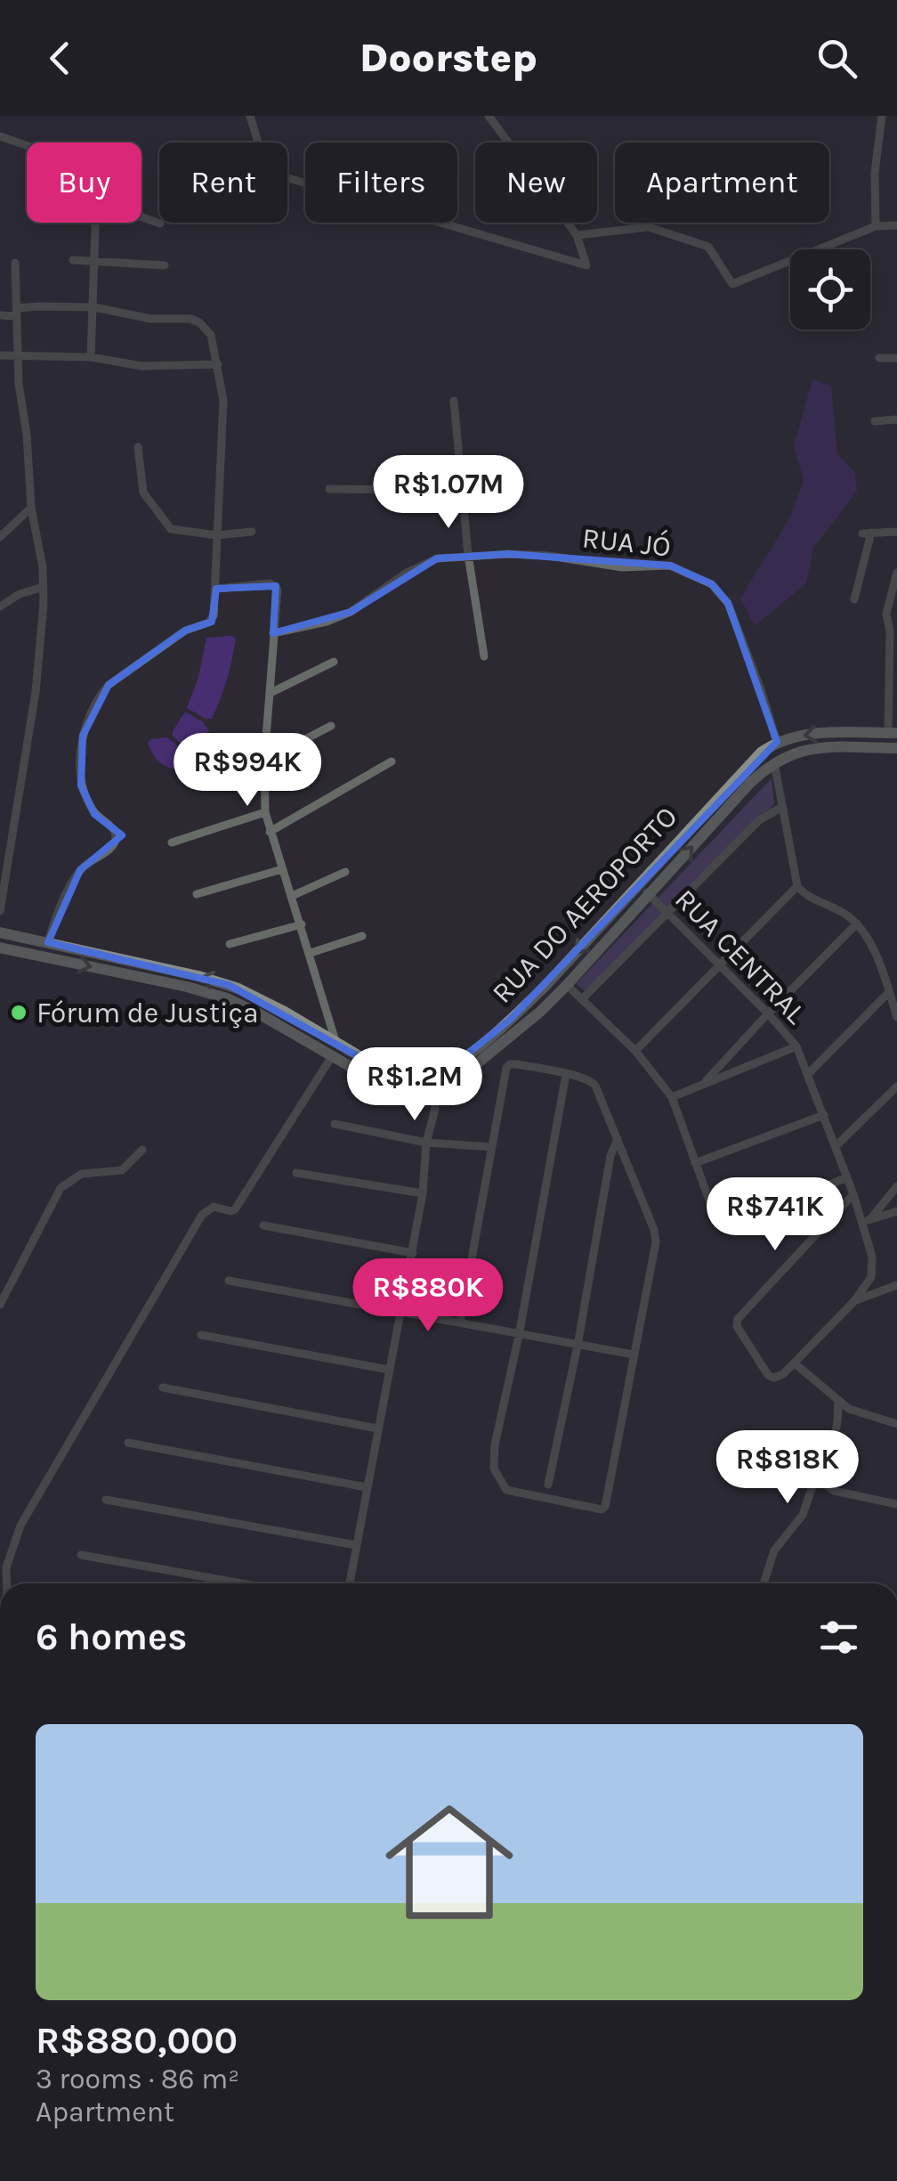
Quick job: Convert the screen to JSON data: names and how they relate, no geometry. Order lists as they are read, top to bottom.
{
  "streets": {
    "main road": ["RUA DO AEROPORTO"],
    "street": ["RUA JÓ", "RUA CENTRAL"]
  },
  "crossings": [
    ["RUA JÓ", "RUA DO AEROPORTO"],
    ["RUA DO AEROPORTO", "RUA CENTRAL"]
  ],
  "places": ["Fórum de Justiça"],
  "page": {
    "header": "Doorstep",
    "chip": [
      "Buy",
      "Rent",
      "Filters",
      "New",
      "Apartment"
    ],
    "price": [
      "R$1.07M",
      "R$994K",
      "R$1.2M",
      "R$741K",
      "R$880K",
      "R$818K"
    ],
    "heading": "6 homes",
    "list": [
      {
        "name": "R$880,000",
        "note": "3 rooms · 86 m² · Apartment"
      }
    ]
  }
}
